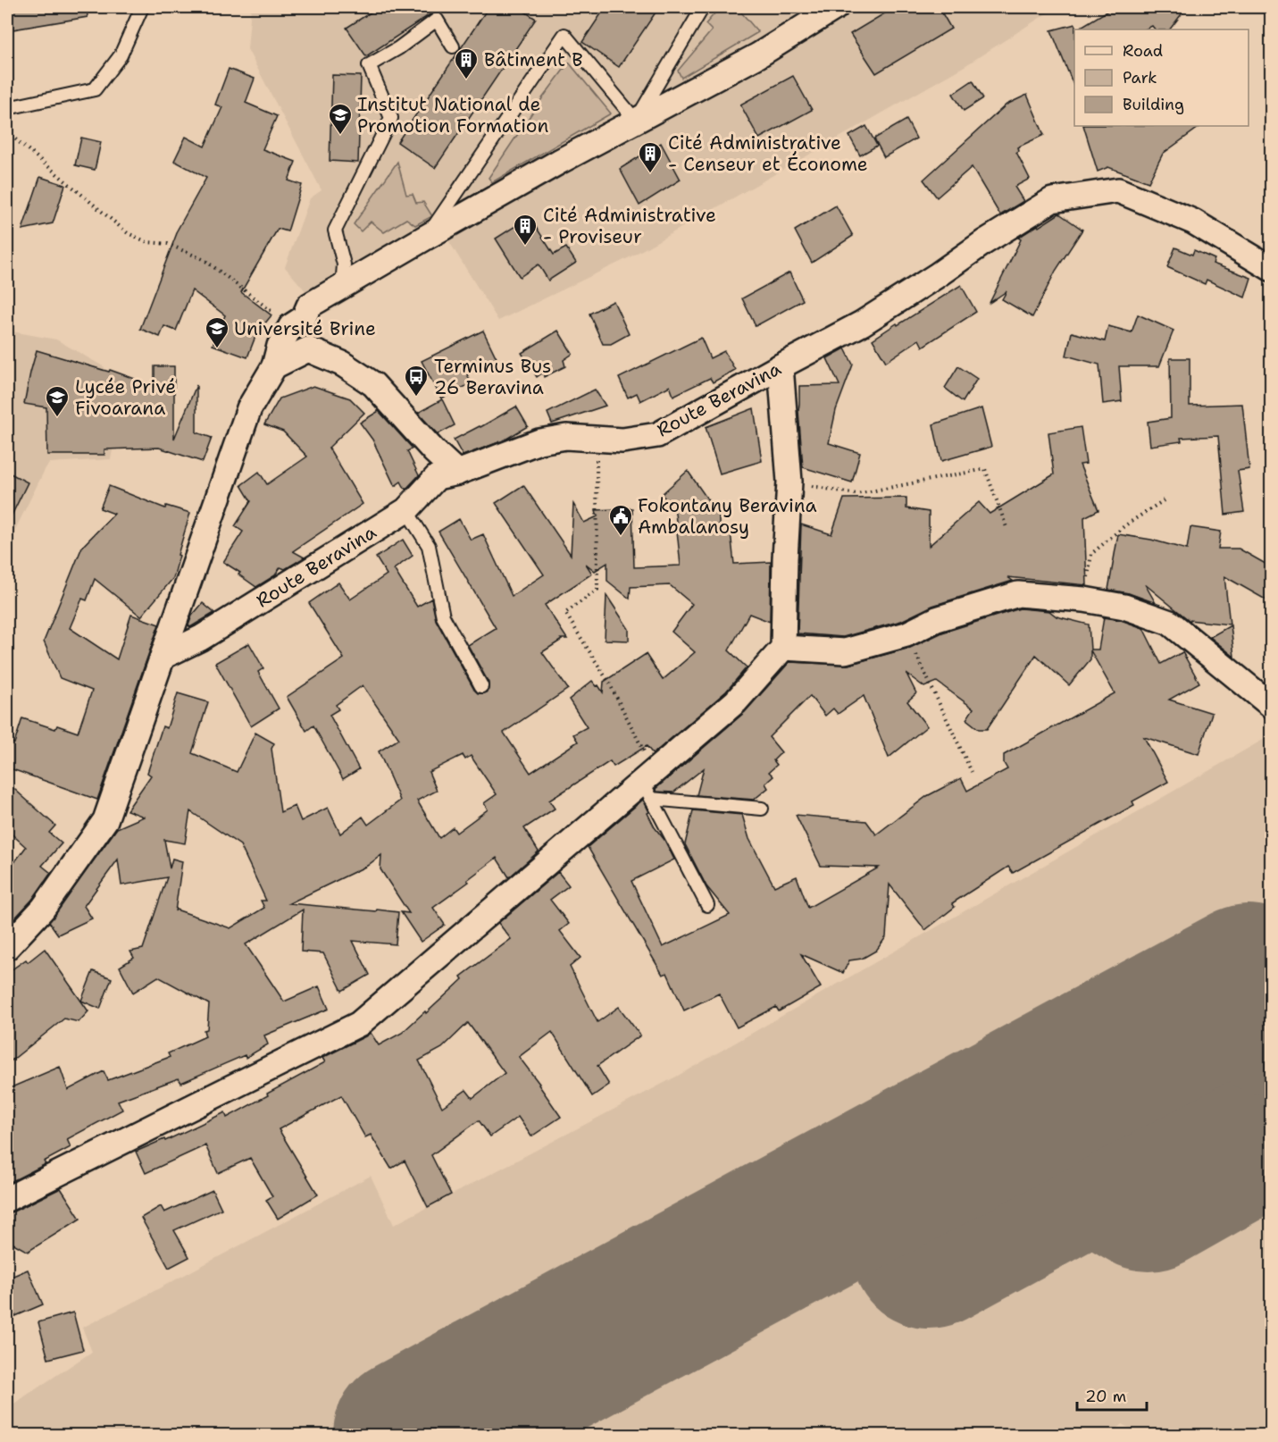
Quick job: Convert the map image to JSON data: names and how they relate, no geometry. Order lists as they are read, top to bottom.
{
  "streets": {
    "street": ["Route Beravina"]
  },
  "places": {
    "building": ["Bâtiment B", "Cité Administrative - Censeur et Économe", "Cité Administrative - Proviseur"],
    "school or university": ["Institut National de Promotion Formation", "Université Brine", "Lycée Privé Fivoarana"],
    "bus stop": ["Terminus Bus 26 Beravina"],
    "public building": ["Fokontany Beravina Ambalanosy"]
  },
  "legend": ["Road", "Park", "Building"],
  "scale_bar": "20 m"
}
